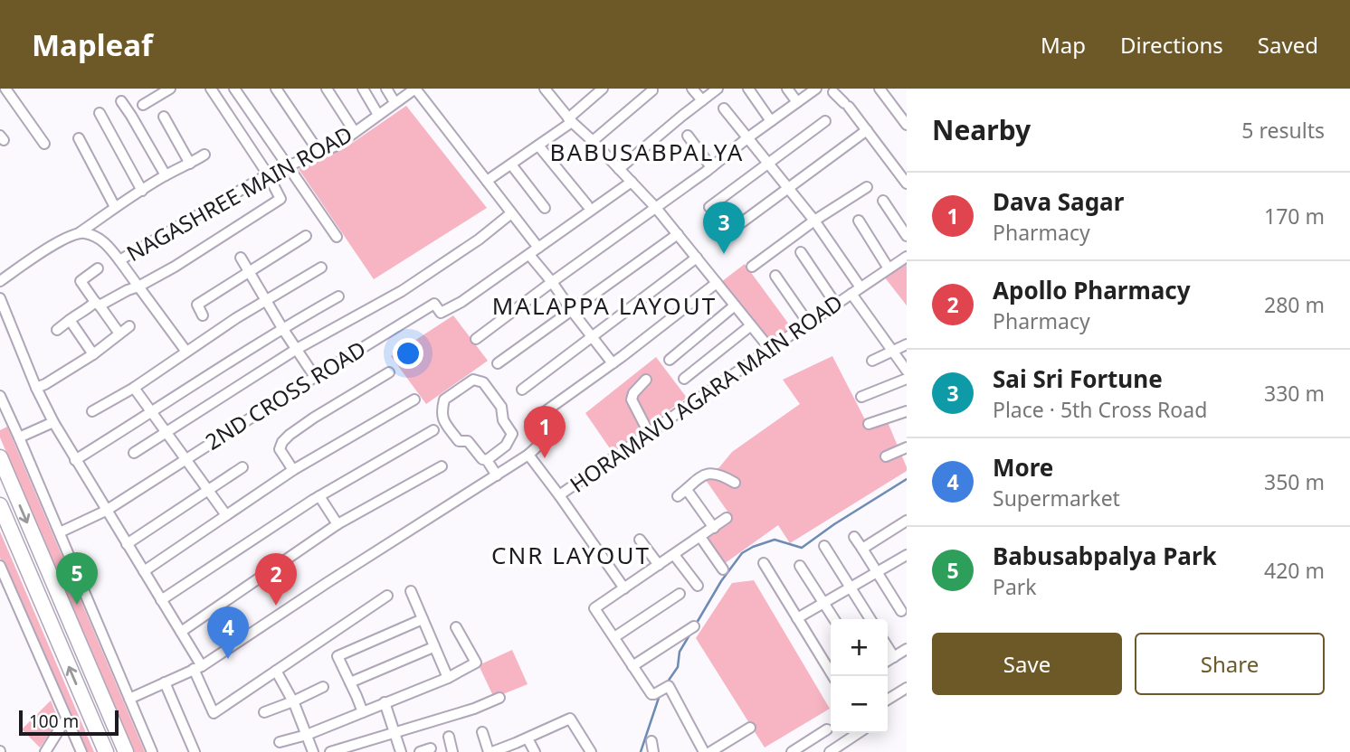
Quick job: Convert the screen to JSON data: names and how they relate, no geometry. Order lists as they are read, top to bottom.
{
  "streets": {
    "street": ["NAGASHREE MAIN ROAD", "HORAMAVU AGARA MAIN ROAD", "2ND CROSS ROAD"]
  },
  "districts": ["BABUSABPALYA", "MALAPPA LAYOUT", "CNR LAYOUT"],
  "scale_bar": "100 m",
  "page": {
    "header": "Mapleaf",
    "nav": ["Map", "Directions", "Saved"],
    "heading": ["Nearby", "5 results"],
    "list": [
      {
        "mark": "1",
        "name": "Dava Sagar",
        "note": "Pharmacy",
        "value": "170 m"
      },
      {
        "mark": "2",
        "name": "Apollo Pharmacy",
        "note": "Pharmacy",
        "value": "280 m"
      },
      {
        "mark": "3",
        "name": "Sai Sri Fortune",
        "note": "Place · 5th Cross Road",
        "value": "330 m"
      },
      {
        "mark": "4",
        "name": "More",
        "note": "Supermarket",
        "value": "350 m"
      },
      {
        "mark": "5",
        "name": "Babusabpalya Park",
        "note": "Park",
        "value": "420 m"
      }
    ],
    "pins": [
      "3",
      "1",
      "5",
      "2",
      "4"
    ],
    "buttons": ["Save", "Share"],
    "map_buttons": ["+", "−"],
    "scale": "100 m"
  }
}
